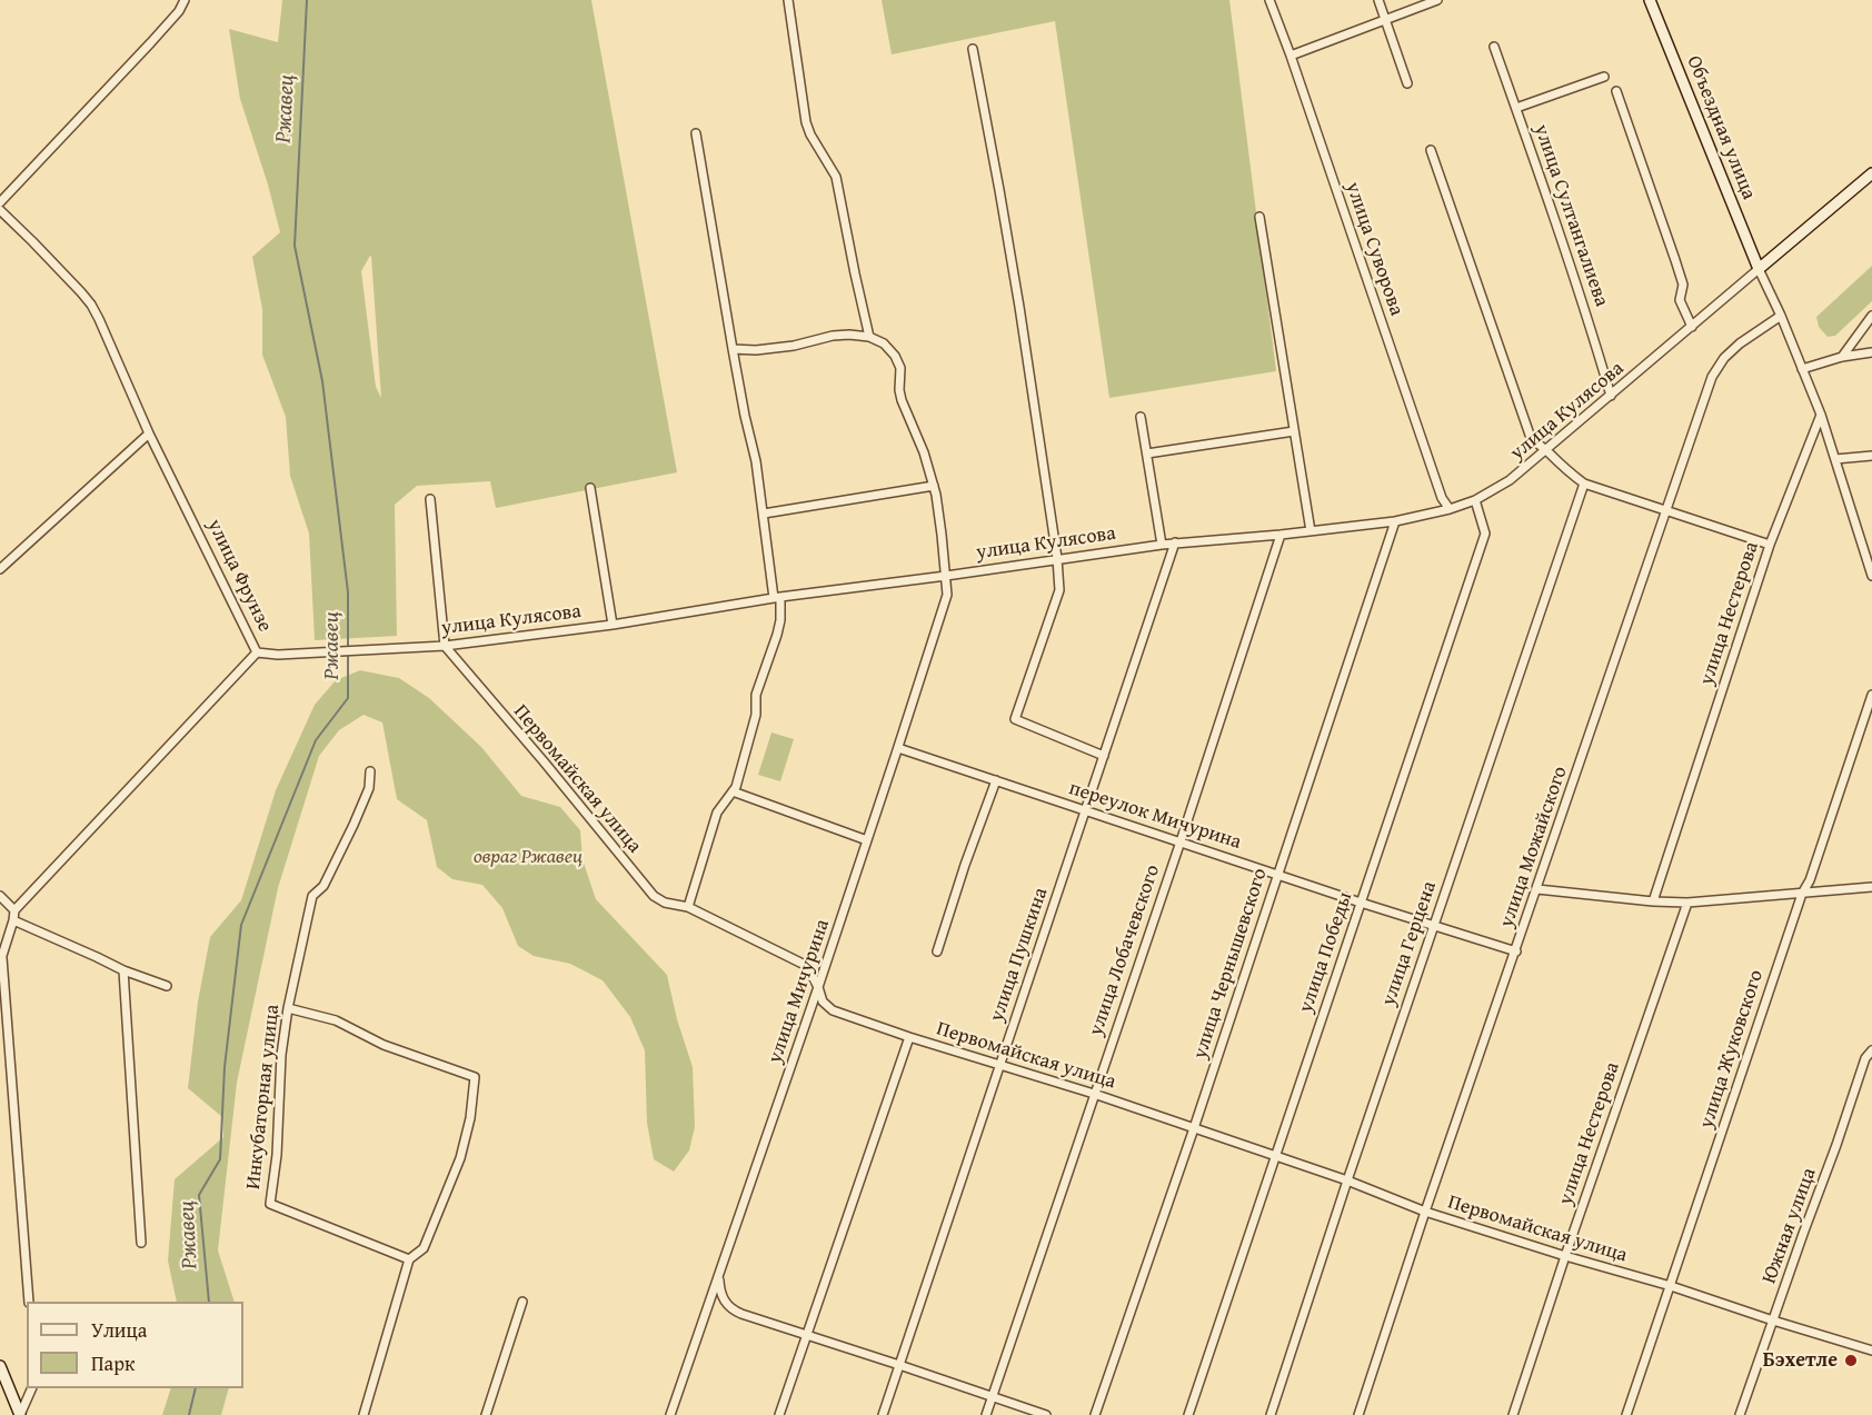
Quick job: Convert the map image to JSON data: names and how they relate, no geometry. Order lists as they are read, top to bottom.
{
  "streets": {
    "street": [
      "Объездная улица",
      "улица Султангалиева",
      "улица Суворова",
      "улица Кулясова",
      "улица Фрунзе",
      "улица Нестерова",
      "Первомайская улица",
      "переулок Мичурина",
      "улица Можайского",
      "улица Герцена",
      "улица Лобачевского",
      "улица Победы",
      "улица Пушкина",
      "улица Чернышевского",
      "улица Мичурина",
      "улица Жуковского",
      "Инкубаторная улица",
      "Южная улица"
    ]
  },
  "crossings": [
    ["Объездная улица", "улица Кулясова"],
    ["улица Султангалиева", "улица Кулясова"],
    ["улица Суворова", "улица Кулясова"],
    ["улица Кулясова", "улица Фрунзе"],
    ["улица Кулясова", "Первомайская улица"],
    ["улица Кулясова", "улица Лобачевского"],
    ["улица Кулясова", "улица Победы"],
    ["улица Кулясова", "улица Пушкина"],
    ["улица Кулясова", "улица Чернышевского"],
    ["улица Кулясова", "улица Мичурина"],
    ["улица Нестерова", "Первомайская улица"],
    ["Первомайская улица", "улица Можайского"],
    ["Первомайская улица", "улица Герцена"],
    ["Первомайская улица", "улица Лобачевского"],
    ["Первомайская улица", "улица Победы"],
    ["Первомайская улица", "улица Пушкина"],
    ["Первомайская улица", "улица Чернышевского"],
    ["Первомайская улица", "улица Мичурина"],
    ["Первомайская улица", "улица Жуковского"],
    ["Первомайская улица", "Южная улица"],
    ["переулок Мичурина", "улица Можайского"],
    ["переулок Мичурина", "улица Герцена"],
    ["переулок Мичурина", "улица Лобачевского"],
    ["переулок Мичурина", "улица Победы"],
    ["переулок Мичурина", "улица Пушкина"],
    ["переулок Мичурина", "улица Чернышевского"],
    ["переулок Мичурина", "улица Мичурина"]
  ],
  "water": ["Ржавец"],
  "parks": ["овраг Ржавец"],
  "places": ["Бэхетле"],
  "legend": ["Улица", "Парк"]
}
